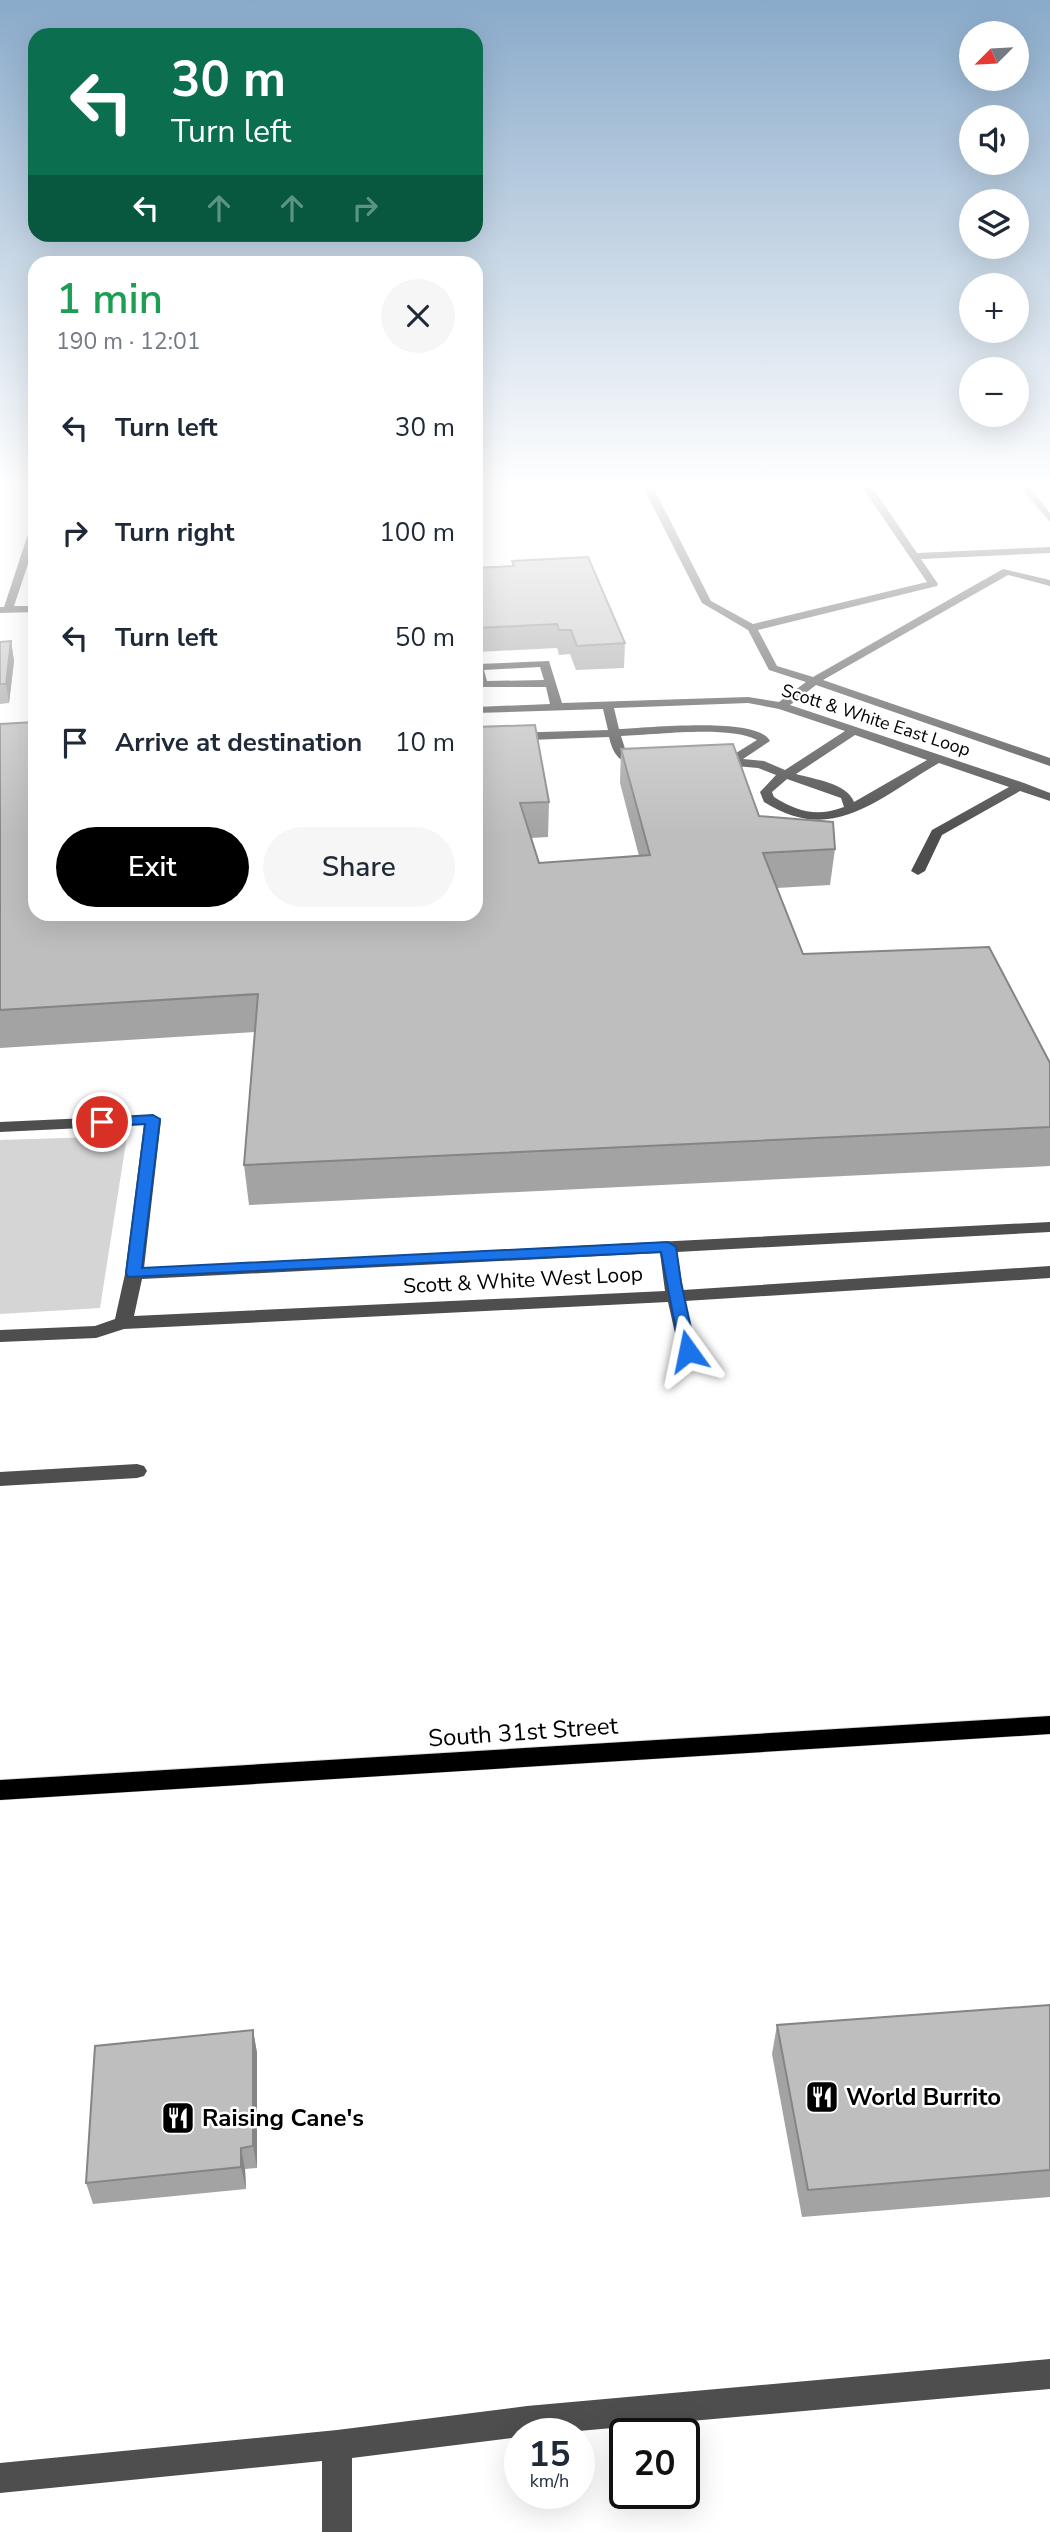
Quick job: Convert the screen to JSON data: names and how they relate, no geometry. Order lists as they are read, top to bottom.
{
  "streets": {
    "main road": ["South 31st Street"],
    "street": ["Scott & White East Loop", "Scott & White West Loop"]
  },
  "places": {
    "restaurant": ["World Burrito", "Raising Cane's"]
  },
  "north": "bottom left",
  "page": {
    "map_buttons": ["+", "−"],
    "turn": ["30 m", "Turn left"],
    "heading": ["1 min", "190 m · 12:01"],
    "list": [
      {
        "name": "Turn left",
        "value": "30 m"
      },
      {
        "name": "Turn right",
        "value": "100 m"
      },
      {
        "name": "Turn left",
        "value": "50 m"
      },
      {
        "name": "Arrive at destination",
        "value": "10 m"
      }
    ],
    "buttons": ["Exit", "Share"],
    "speed": "15 km/h",
    "limit": "20"
  }
}
